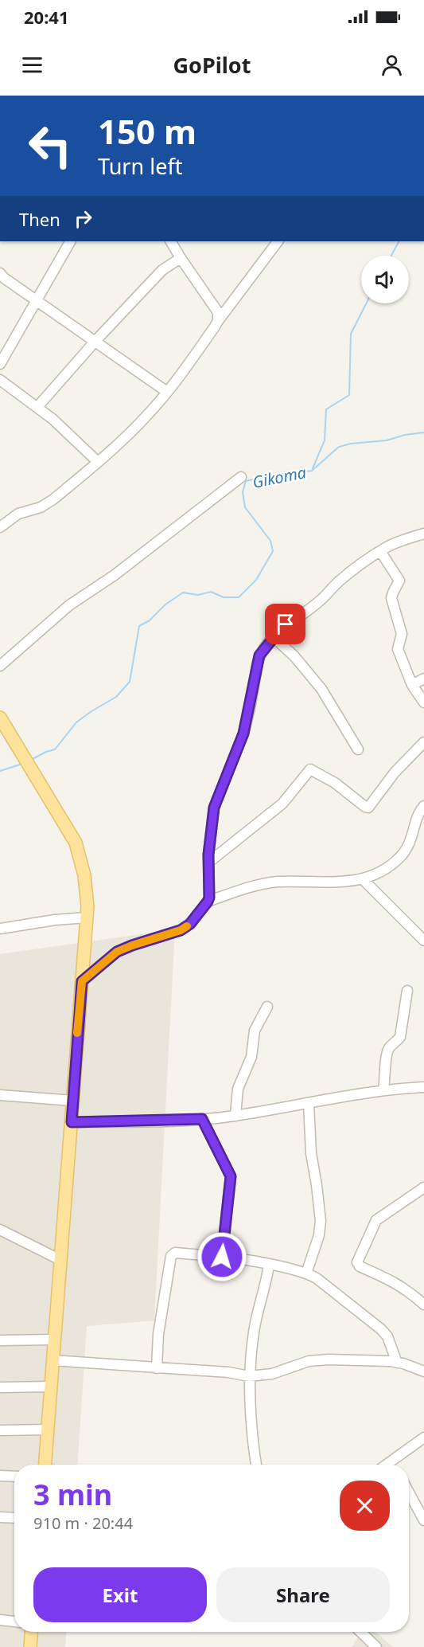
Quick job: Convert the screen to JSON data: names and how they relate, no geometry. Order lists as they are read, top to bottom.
{
  "water": ["Gikoma"],
  "page": {
    "status": "20:41",
    "header": "GoPilot",
    "turn": ["150 m", "Turn left"],
    "then": "Then",
    "heading": ["3 min", "910 m · 20:44"],
    "buttons": ["Exit", "Share"]
  }
}
